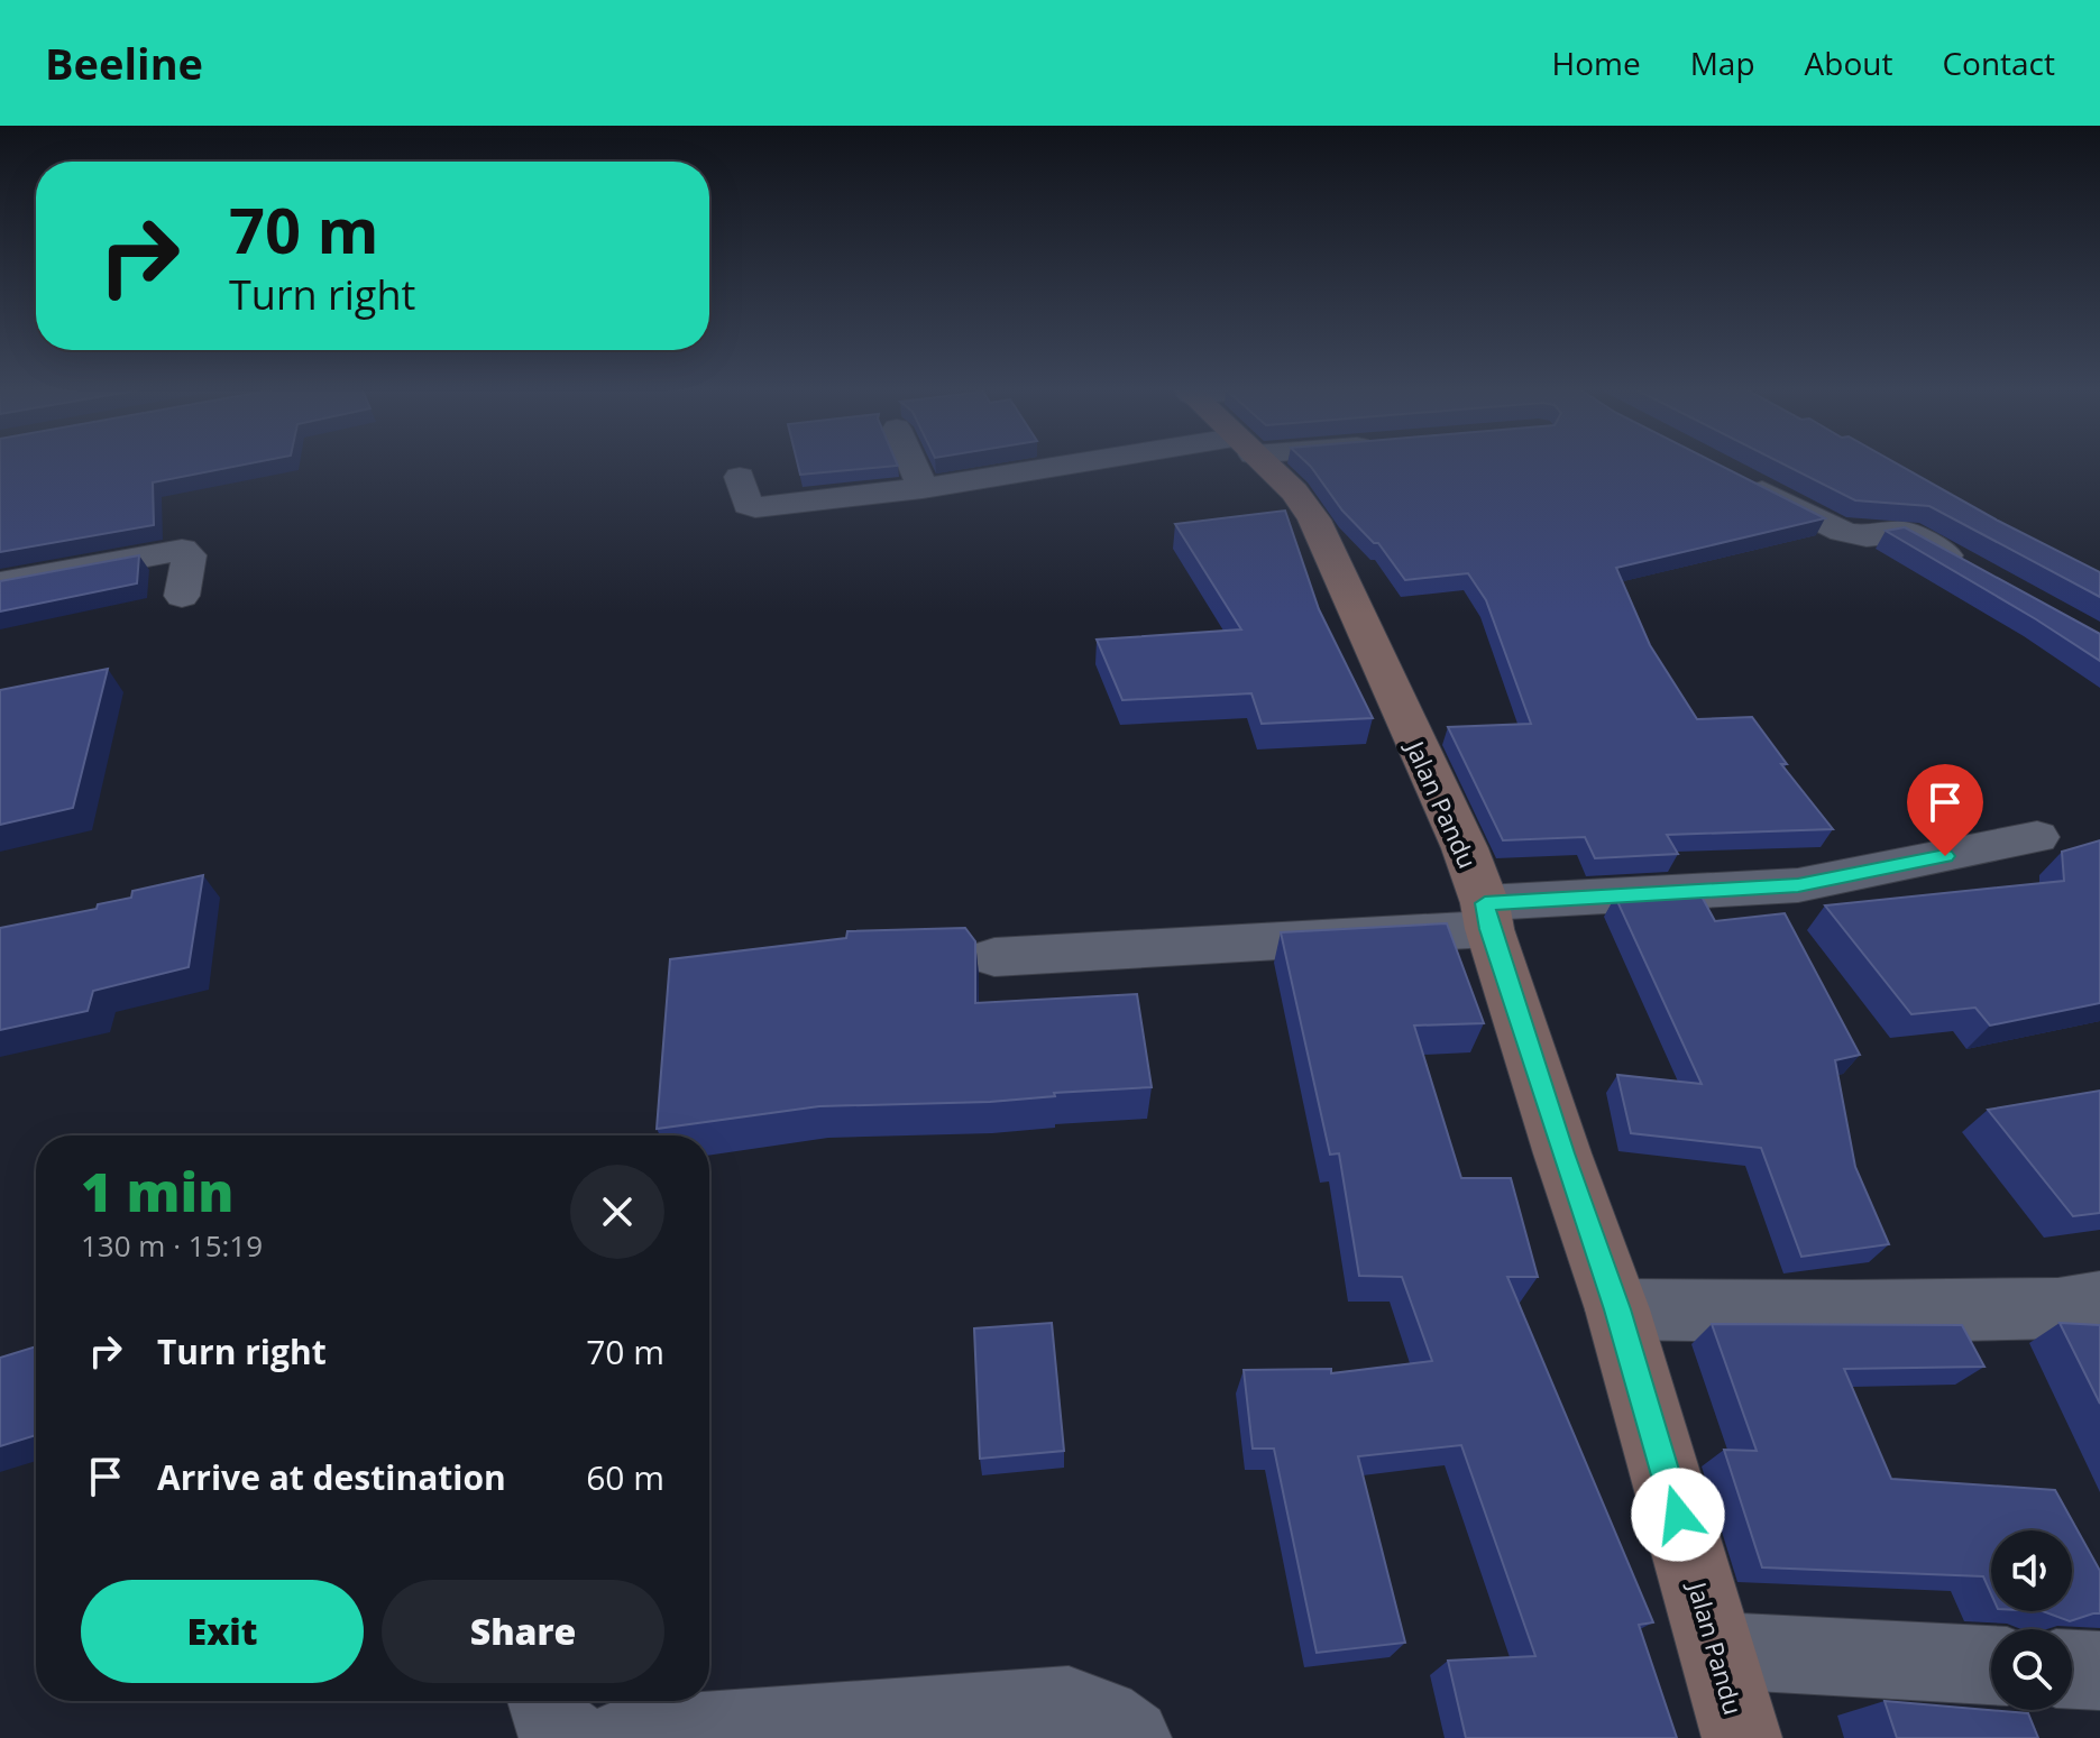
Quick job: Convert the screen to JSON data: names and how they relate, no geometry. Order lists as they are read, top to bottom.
{
  "streets": {
    "main road": ["Jalan Pandu"]
  },
  "page": {
    "header": "Beeline",
    "nav": [
      "Home",
      "Map",
      "About",
      "Contact"
    ],
    "turn": ["70 m", "Turn right"],
    "heading": ["1 min", "130 m · 15:19"],
    "list": [
      {
        "name": "Turn right",
        "value": "70 m"
      },
      {
        "name": "Arrive at destination",
        "value": "60 m"
      }
    ],
    "buttons": ["Exit", "Share"]
  }
}
